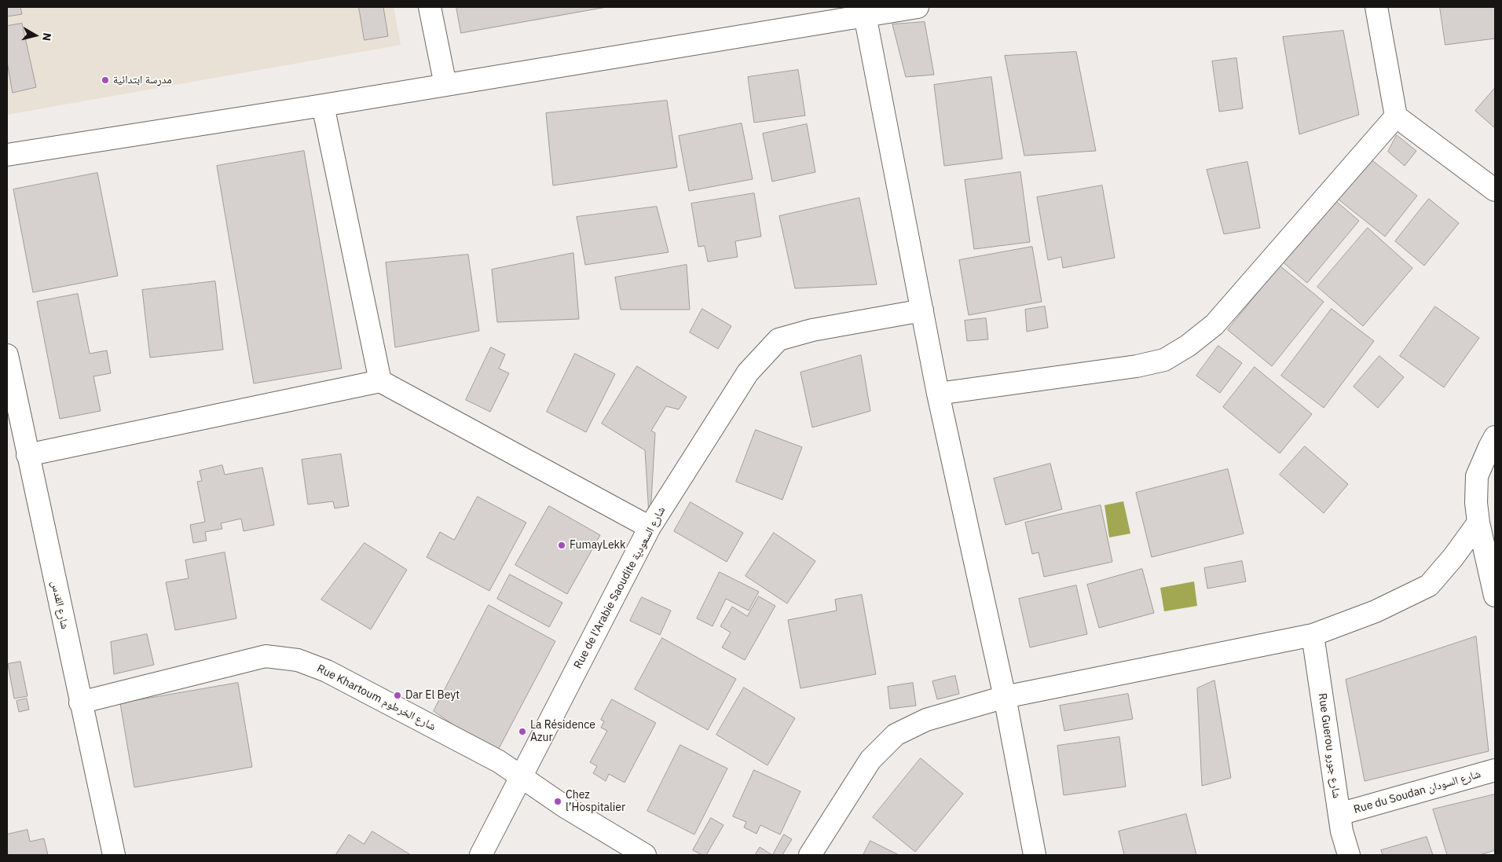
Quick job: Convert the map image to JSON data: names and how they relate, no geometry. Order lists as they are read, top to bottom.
{
  "streets": {
    "street": [
      "Rue de l'Arabie Saoudite شارع السعودية",
      "شارع القدس",
      "Rue Khartoum شارع الخرطوم",
      "Rue Guerou شارع جورو",
      "Rue du Soudan شارع السودان"
    ]
  },
  "crossings": [
    ["Rue de l'Arabie Saoudite شارع السعودية", "Rue Khartoum شارع الخرطوم"],
    ["شارع القدس", "Rue Khartoum شارع الخرطوم"],
    ["Rue Guerou شارع جورو", "Rue du Soudan شارع السودان"]
  ],
  "places": [
    "مدرسة ابتدائية",
    "FumayLekk",
    "Dar El Beyt",
    "La Résidence Azur",
    "Chez l’Hospitalier"
  ],
  "north": "right"
}
